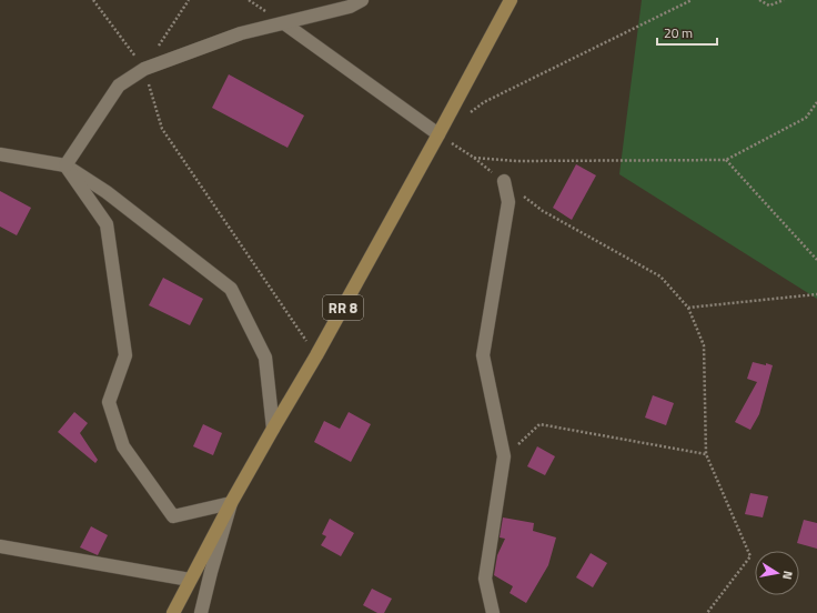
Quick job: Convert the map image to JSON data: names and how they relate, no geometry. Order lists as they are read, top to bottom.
{
  "streets": {
    "main road": ["RR 8"]
  },
  "scale_bar": "20 m",
  "north": "right"
}
